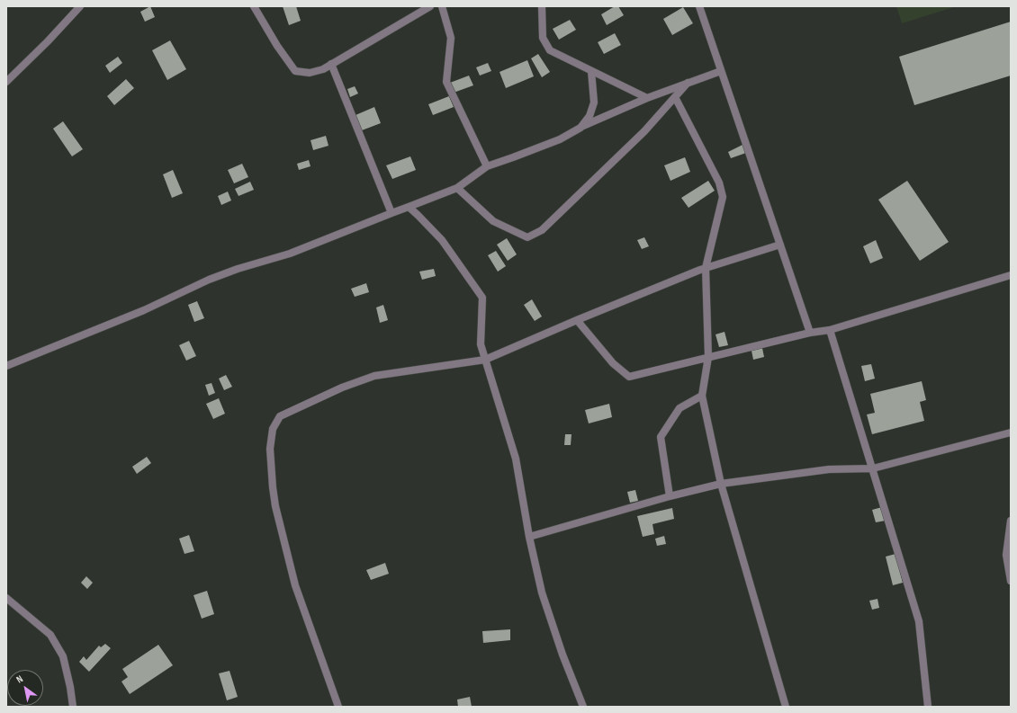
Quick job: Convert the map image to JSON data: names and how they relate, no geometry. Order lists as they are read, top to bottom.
{
  "north": "top left"
}
